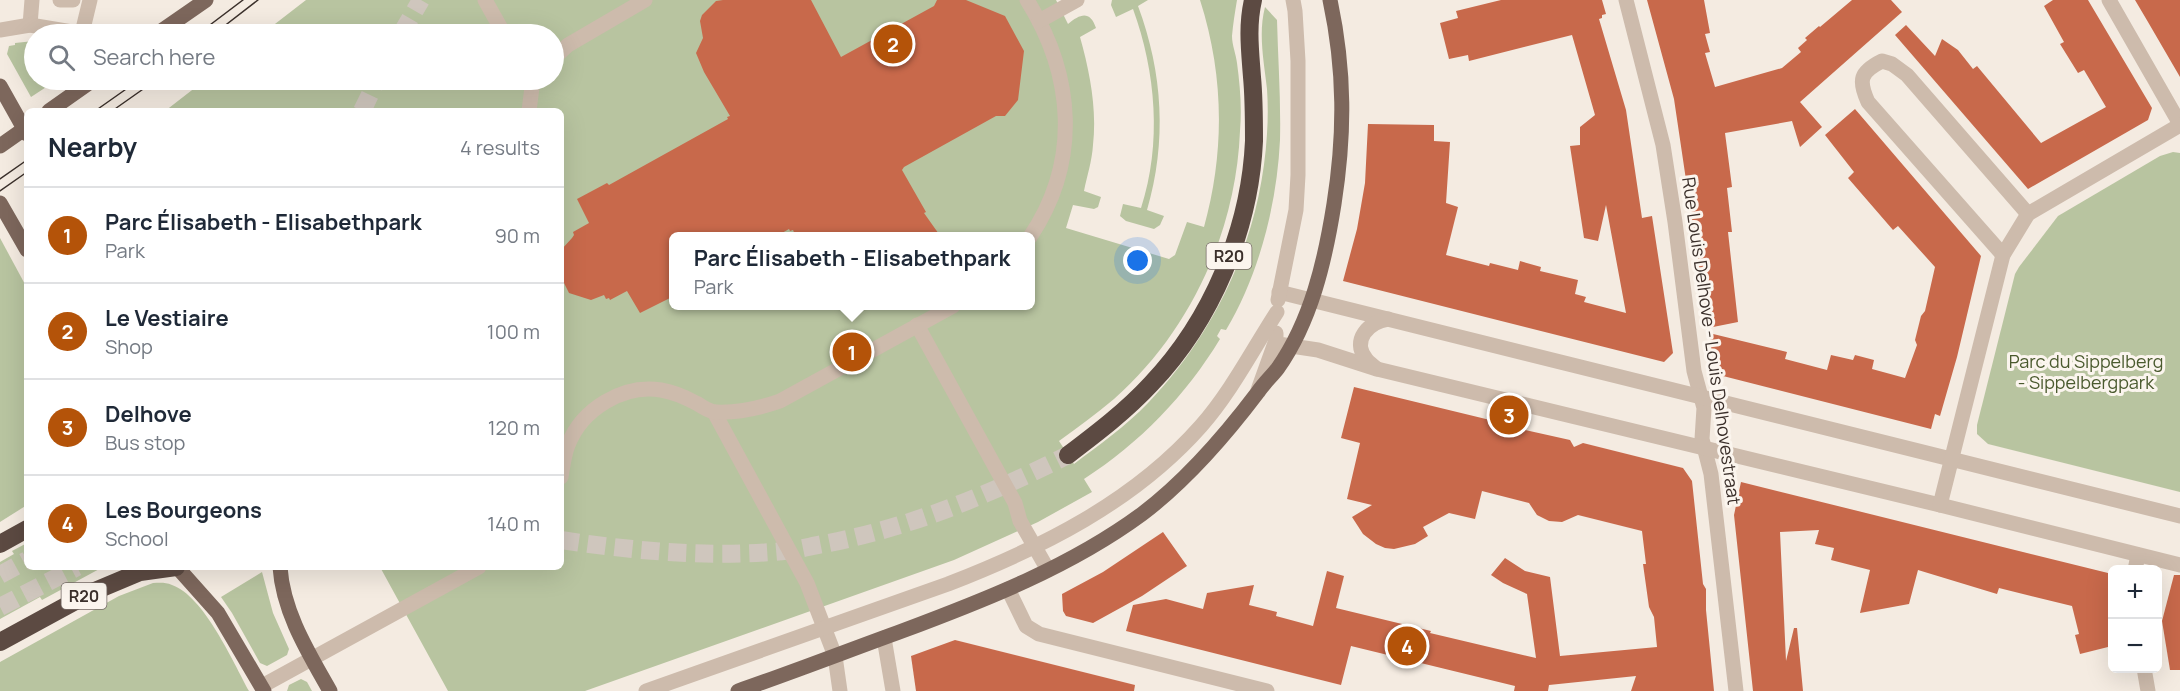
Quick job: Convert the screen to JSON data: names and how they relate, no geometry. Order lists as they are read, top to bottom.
{
  "streets": {
    "highway": ["R20"],
    "street": ["Rue Louis Delhove - Louis Delhovestraat"]
  },
  "parks": ["Parc du Sippelberg - Sippelbergpark"],
  "page": {
    "pins": [
      "2",
      "1",
      "3",
      "4"
    ],
    "search": "Search here",
    "heading": ["Nearby", "4 results"],
    "list": [
      {
        "mark": "1",
        "name": "Parc Élisabeth - Elisabethpark",
        "note": "Park",
        "value": "90 m"
      },
      {
        "mark": "2",
        "name": "Le Vestiaire",
        "note": "Shop",
        "value": "100 m"
      },
      {
        "mark": "3",
        "name": "Delhove",
        "note": "Bus stop",
        "value": "120 m"
      },
      {
        "mark": "4",
        "name": "Les Bourgeons",
        "note": "School",
        "value": "140 m"
      }
    ],
    "popup": ["Parc Élisabeth - Elisabethpark", "Park"],
    "map_buttons": ["+", "−"]
  }
}
